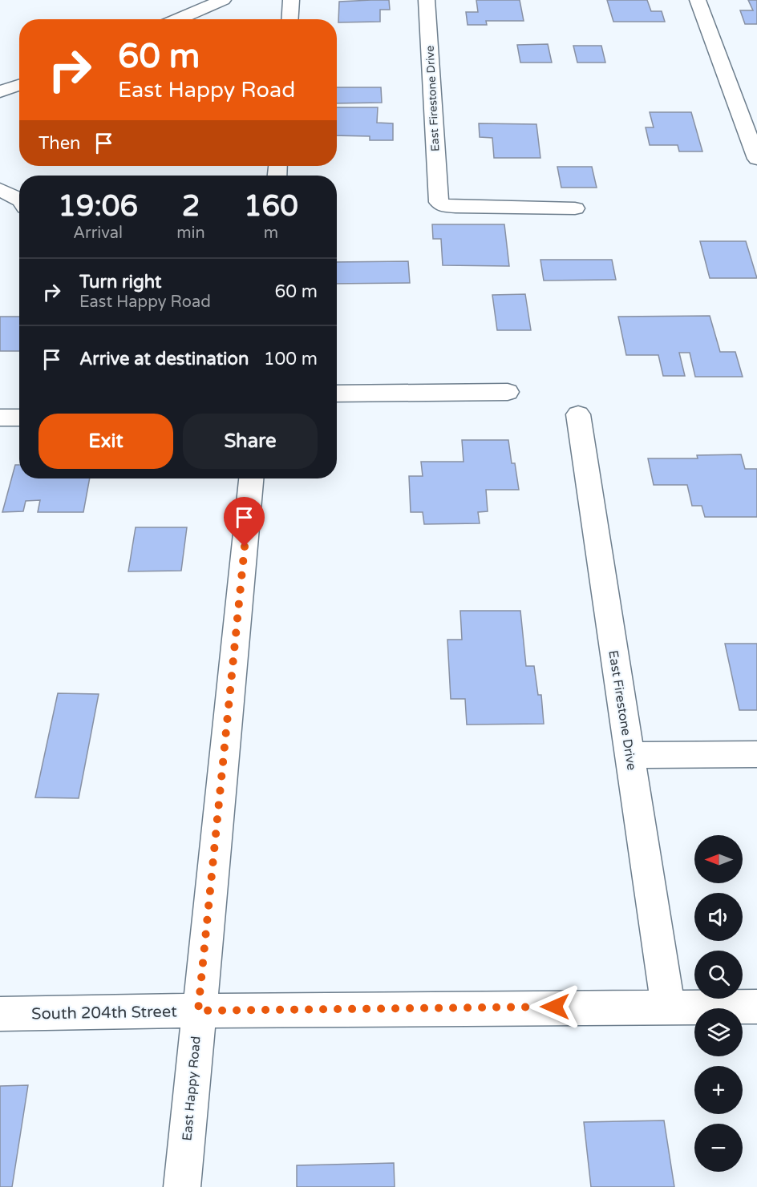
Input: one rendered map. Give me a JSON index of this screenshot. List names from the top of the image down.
{
  "streets": {
    "street": ["East Firestone Drive", "South 204th Street", "East Happy Road"]
  },
  "crossings": [
    ["East Firestone Drive", "South 204th Street"],
    ["South 204th Street", "East Happy Road"]
  ],
  "north": "left",
  "page": {
    "turn": ["60 m", "East Happy Road"],
    "then": "Then",
    "eta": [
      "19:06",
      "Arrival",
      "2",
      "min",
      "160",
      "m"
    ],
    "list": [
      {
        "name": "Turn right",
        "note": "East Happy Road",
        "value": "60 m"
      },
      {
        "name": "Arrive at destination",
        "value": "100 m"
      }
    ],
    "buttons": ["Exit", "Share"],
    "map_buttons": ["+", "−"]
  }
}
